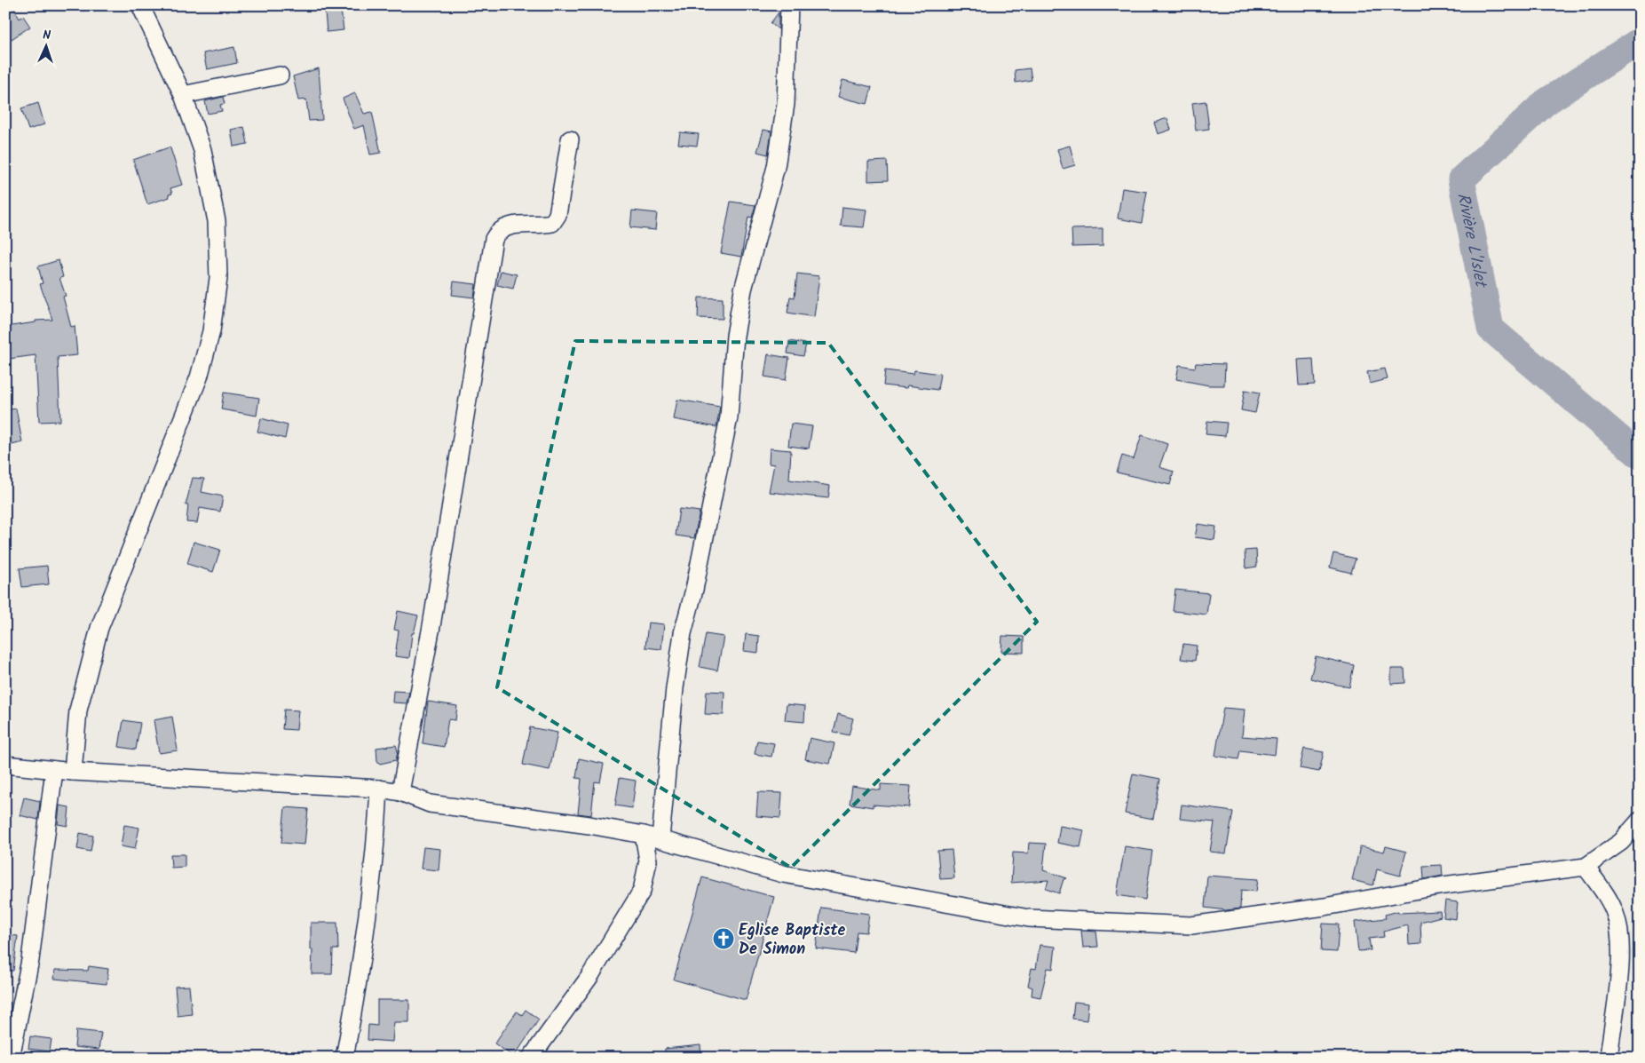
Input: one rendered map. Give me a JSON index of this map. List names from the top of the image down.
{
  "water": ["Rivière L'Islet"],
  "places": {
    "church": ["Eglise Baptiste De Simon"]
  },
  "north": "top"
}
